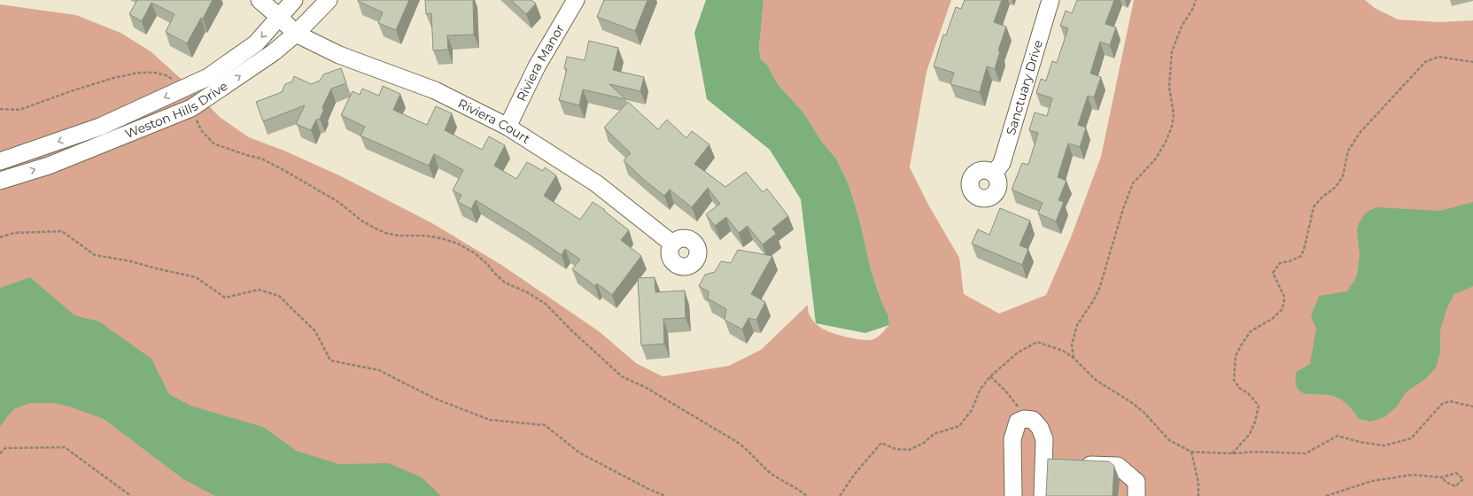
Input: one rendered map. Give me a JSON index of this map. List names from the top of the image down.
{
  "streets": {
    "street": [
      "Riviera Manor",
      "Sanctuary Drive",
      "Weston Hills Drive",
      "Riviera Court"
    ]
  },
  "crossings": [
    ["Riviera Manor", "Riviera Court"],
    ["Weston Hills Drive", "Riviera Court"]
  ]
}
